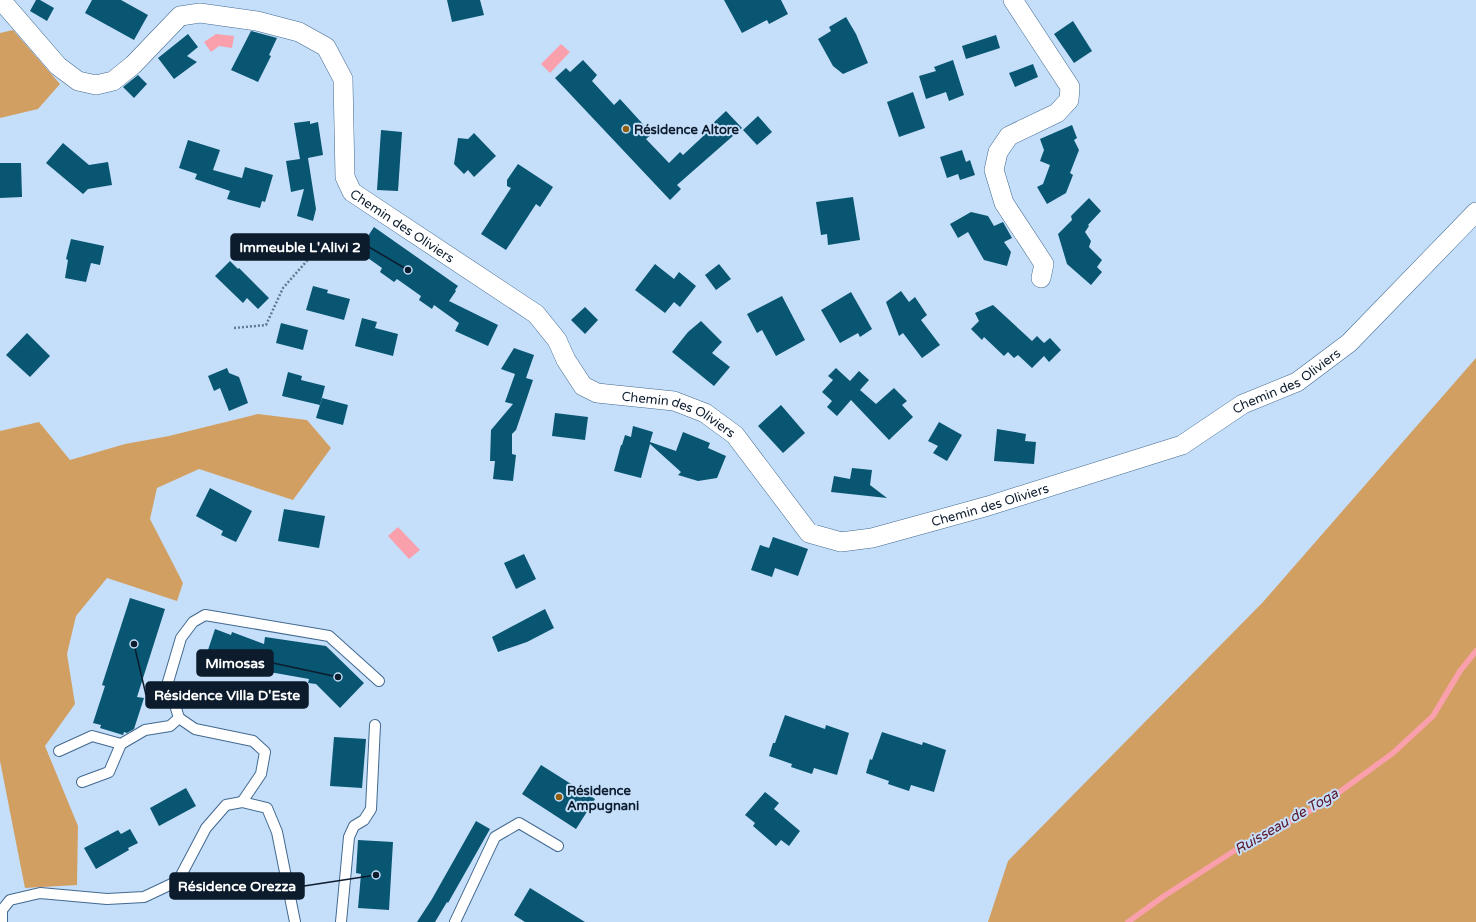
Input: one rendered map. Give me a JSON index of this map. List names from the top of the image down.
{
  "streets": {
    "street": ["Chemin des Oliviers"]
  },
  "water": ["Ruisseau de Toga"],
  "places": [
    "Résidence Altore",
    "Immeuble L'Alivi 2",
    "Résidence Villa D'Este",
    "Mimosas",
    "Résidence Ampugnani",
    "Résidence Orezza"
  ]
}
